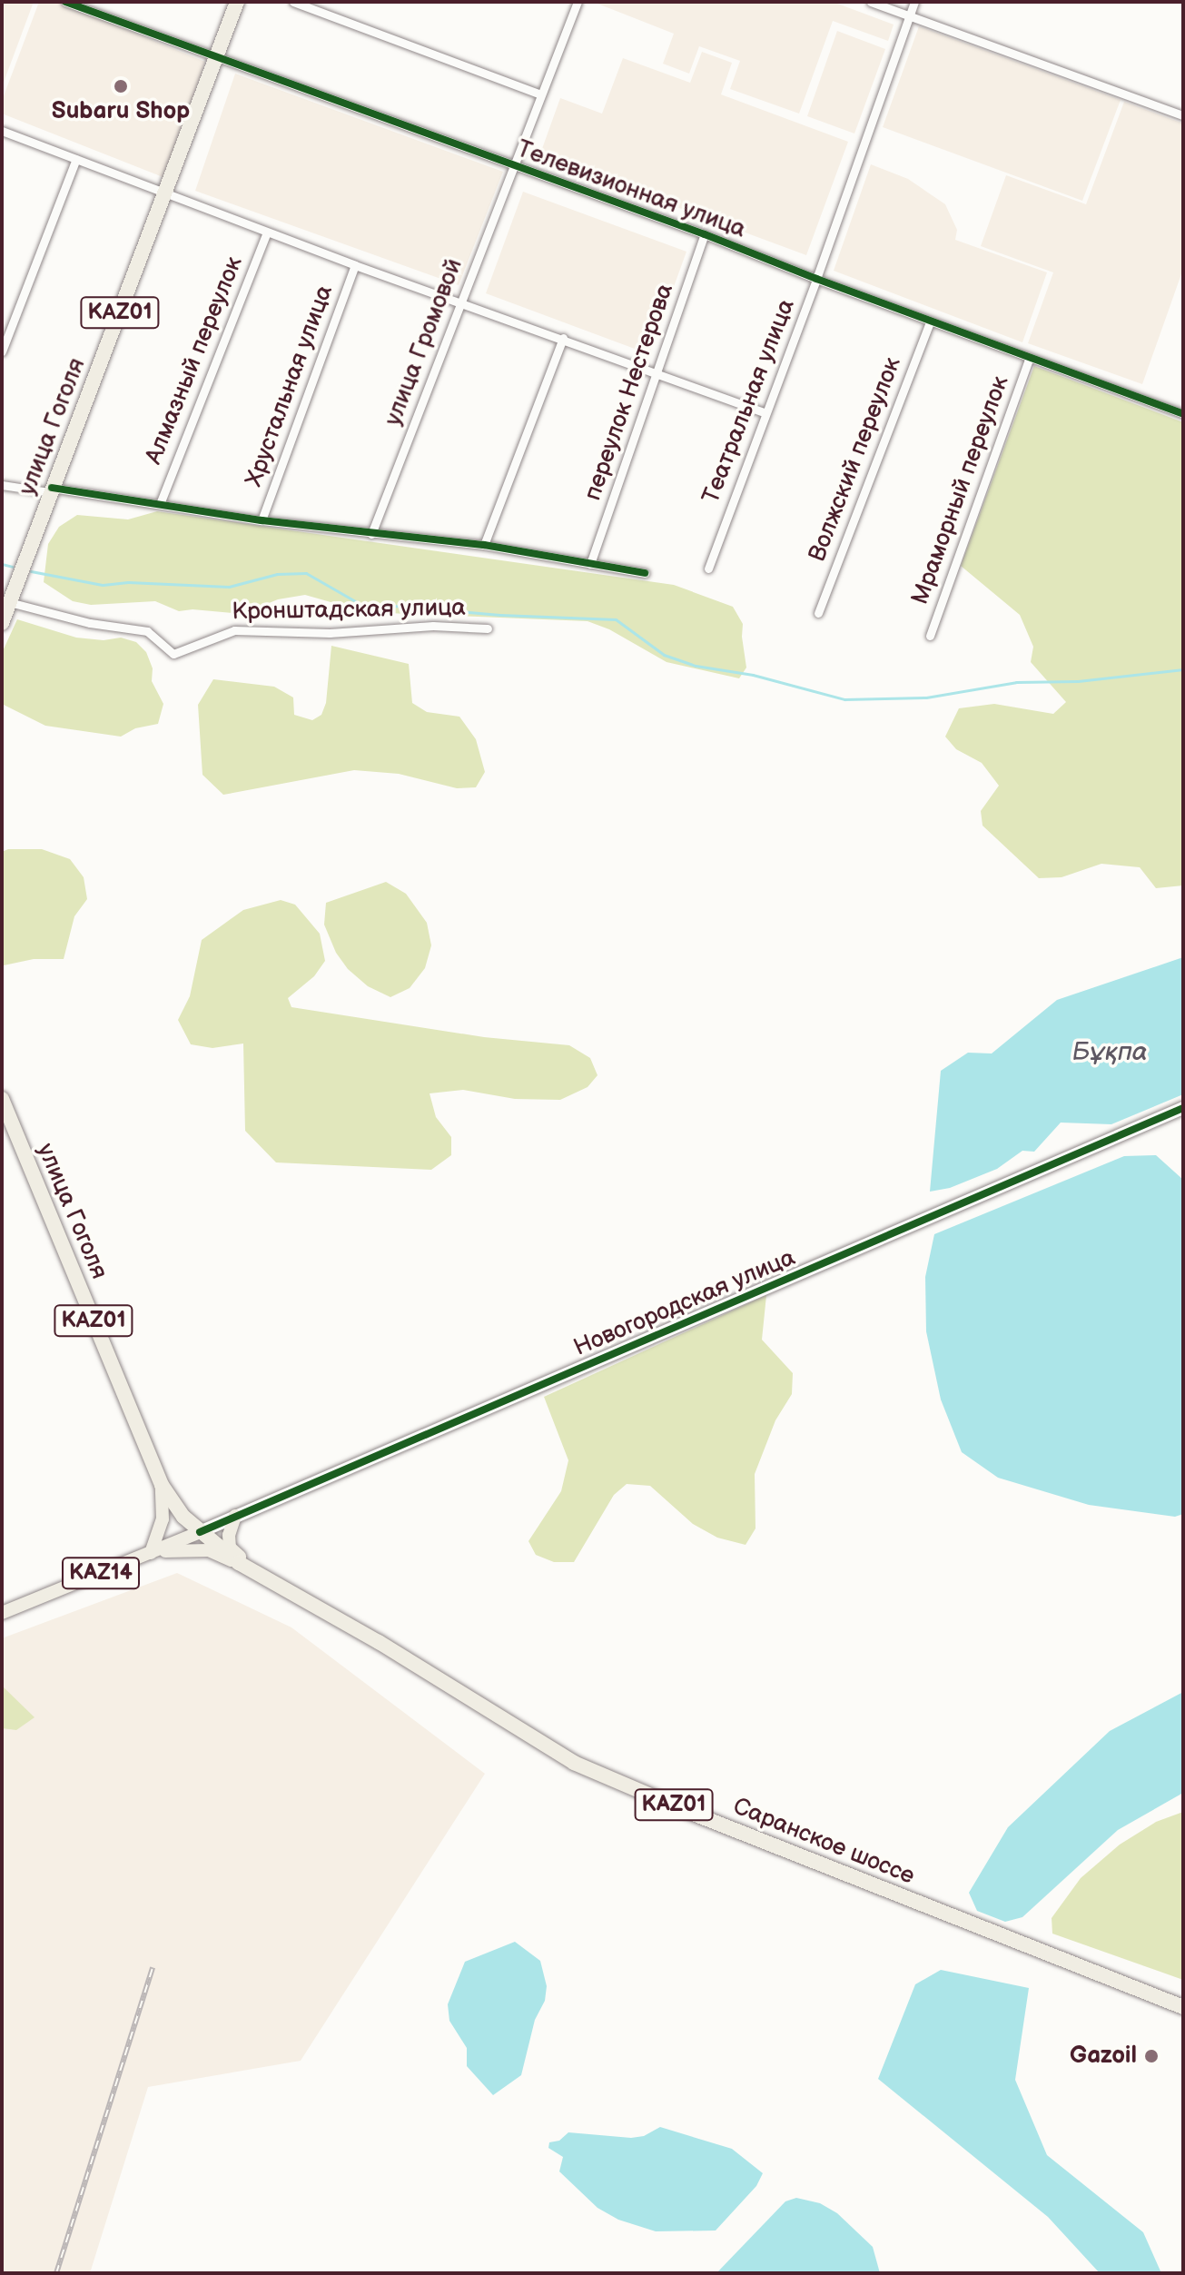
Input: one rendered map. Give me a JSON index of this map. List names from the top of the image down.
{
  "streets": {
    "highway": [
      "KАZ01",
      "улица Гоголя",
      "KAZ01",
      "Саранское шоссе"
    ],
    "main road": ["KAZ14"],
    "street": [
      "Телевизионная улица",
      "улица Громовой",
      "Алмазный переулок",
      "Хрустальная улица",
      "переулок Нестерова",
      "Театральная улица",
      "Волжский переулок",
      "Мраморный переулок",
      "Кронштадская улица",
      "Новогородская улица"
    ]
  },
  "crossings": [
    ["Телевизионная улица", "улица Громовой"],
    ["Телевизионная улица", "переулок Нестерова"],
    ["Телевизионная улица", "Театральная улица"],
    ["Телевизионная улица", "улица Гоголя"],
    ["Телевизионная улица", "Волжский переулок"],
    ["Телевизионная улица", "Мраморный переулок"],
    ["улица Гоголя", "Кронштадская улица"],
    ["улица Гоголя", "Новогородская улица"],
    ["улица Гоголя", "KAZ14"],
    ["улица Гоголя", "Саранское шоссе"],
    ["Новогородская улица", "KAZ14"],
    ["Новогородская улица", "Саранское шоссе"],
    ["KAZ14", "Саранское шоссе"]
  ],
  "water": ["Бұқпа"],
  "places": ["Subaru Shop", "Gazoil"]
}
